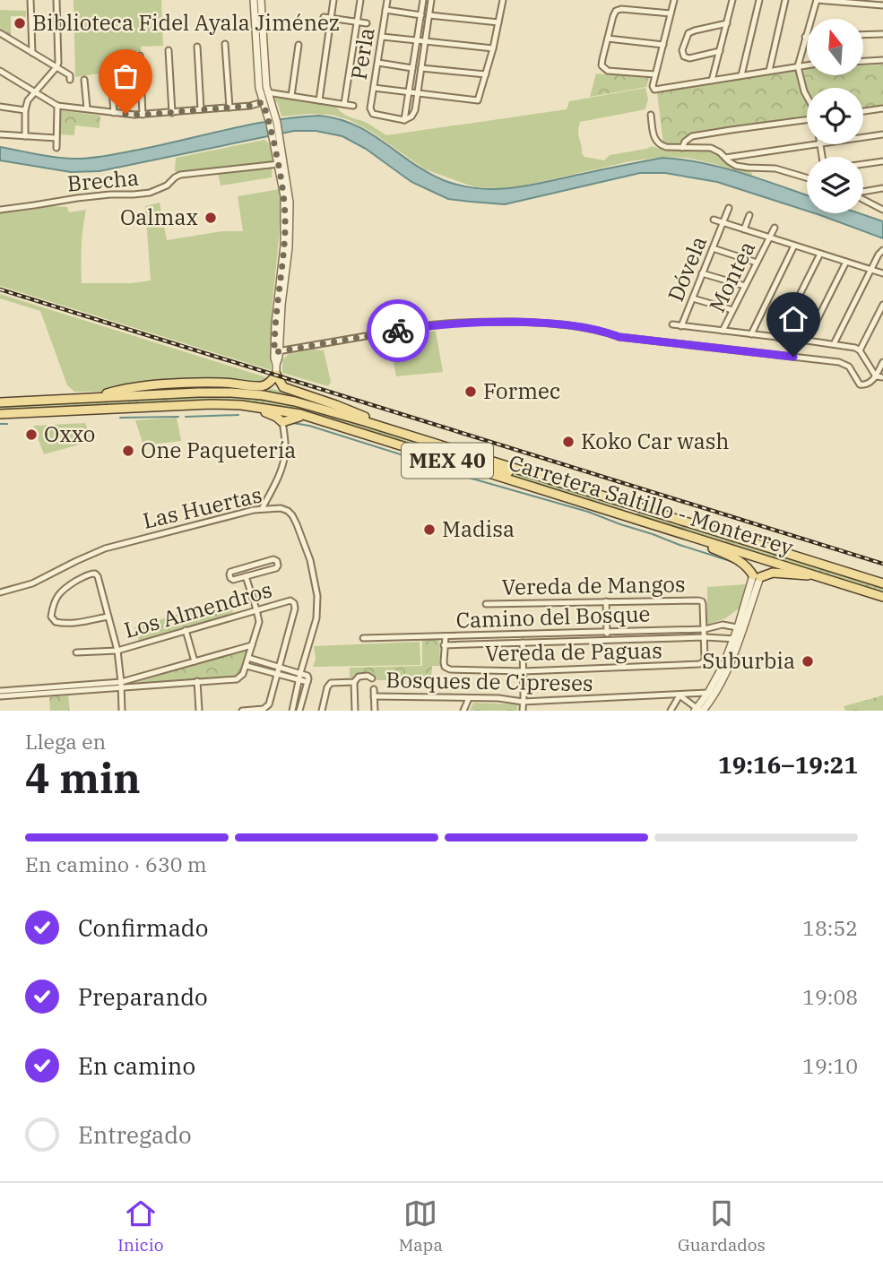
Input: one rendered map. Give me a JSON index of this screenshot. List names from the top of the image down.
{
  "streets": {
    "main road": ["MEX 40", "Carretera Saltillo - Monterrey"],
    "street": [
      "Perla",
      "Brecha",
      "Dóvela",
      "Montea",
      "Las Huertas",
      "Vereda de Mangos",
      "Los Almendros",
      "Camino del Bosque",
      "Vereda de Paguas",
      "Bosques de Cipreses"
    ]
  },
  "crossings": [
    ["Vereda de Mangos", "Camino del Bosque"],
    ["Camino del Bosque", "Vereda de Paguas"]
  ],
  "places": [
    "Biblioteca Fidel Ayala Jiménez",
    "Oalmax",
    "Formec",
    "Oxxo",
    "Koko Car wash",
    "One Paquetería",
    "Madisa",
    "Suburbia"
  ],
  "north": "top",
  "page": {
    "heading": ["4 min", "Llega en", "19:16–19:21"],
    "bar": "En camino · 630 m",
    "list": [
      ["Confirmado", "18:52"],
      ["Preparando", "19:08"],
      ["En camino", "19:10"],
      "Entregado"
    ],
    "tabs": ["Inicio", "Mapa", "Guardados"]
  }
}
